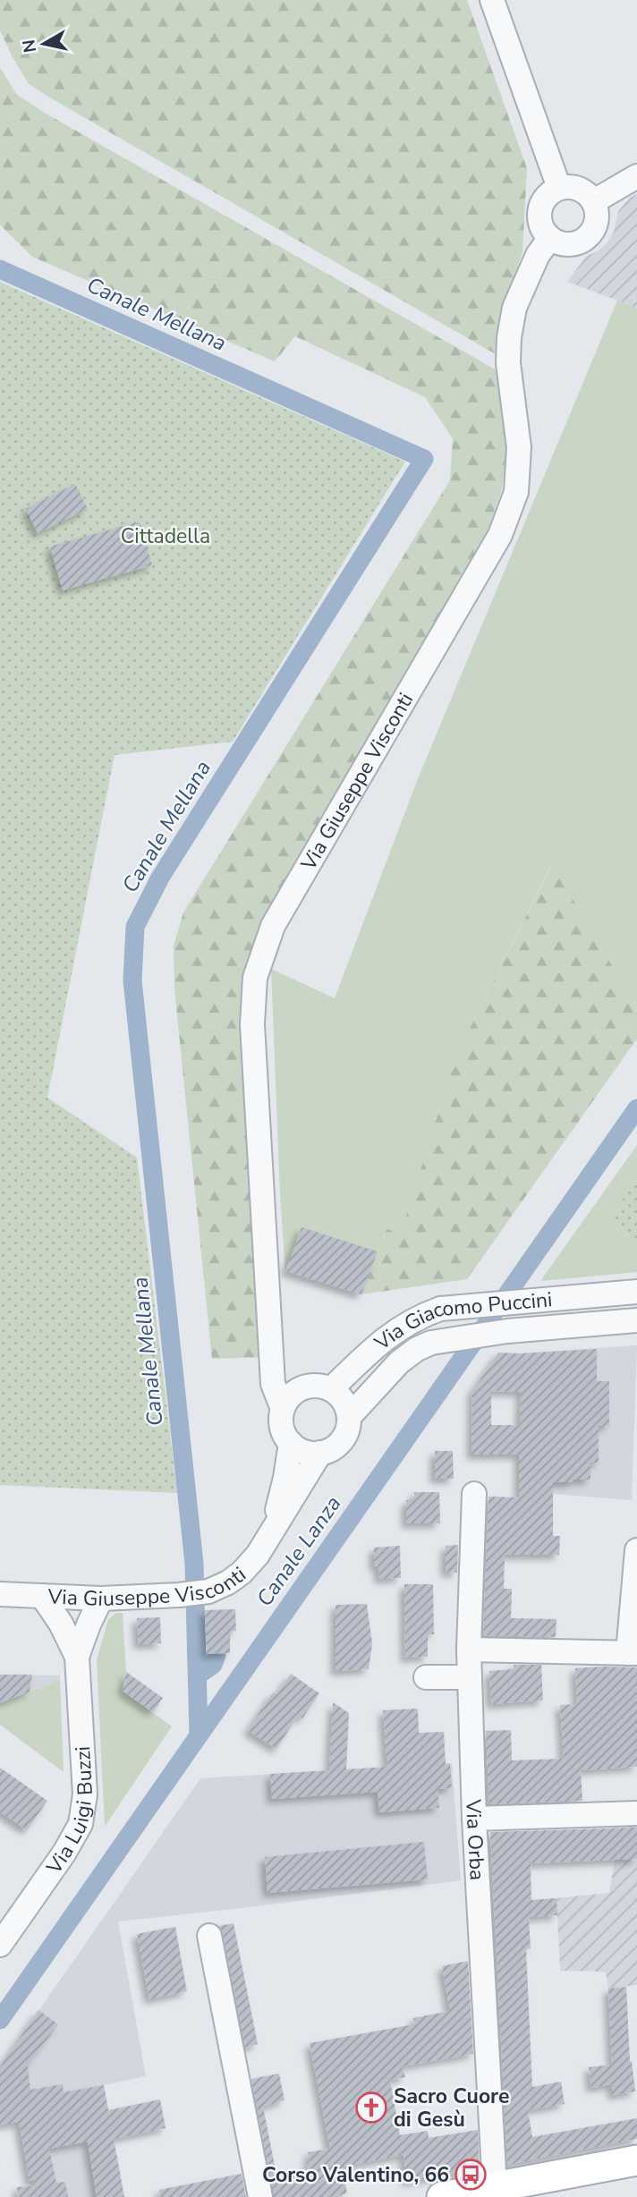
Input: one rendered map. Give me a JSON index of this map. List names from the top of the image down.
{
  "streets": {
    "street": [
      "Via Giuseppe Visconti",
      "Via Giacomo Puccini",
      "Via Luigi Buzzi",
      "Via Orba"
    ]
  },
  "crossings": [
    ["Via Giuseppe Visconti", "Via Giacomo Puccini"],
    ["Via Giuseppe Visconti", "Via Luigi Buzzi"]
  ],
  "water": ["Canale Mellana", "Canale Lanza"],
  "parks": ["Cittadella"],
  "places": {
    "church": ["Sacro Cuore di Gesù"],
    "bus stop": ["Corso Valentino, 66"]
  },
  "north": "left"
}
